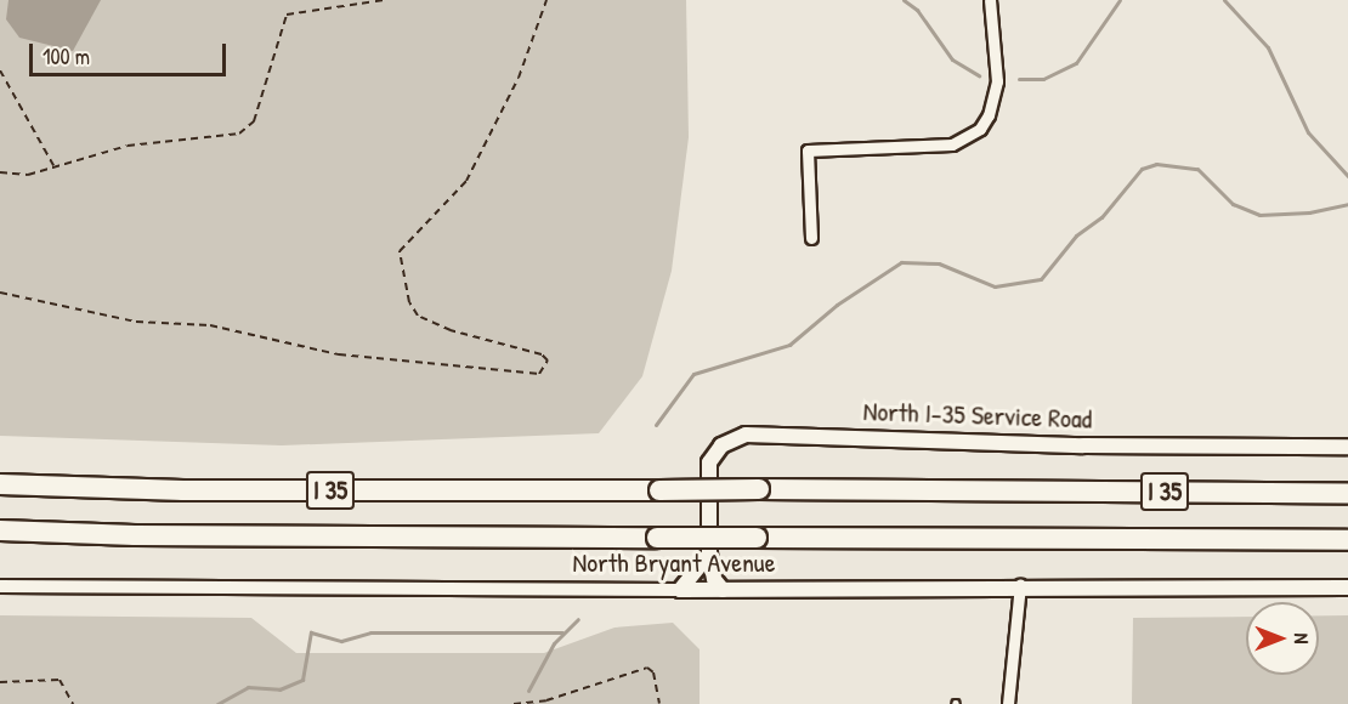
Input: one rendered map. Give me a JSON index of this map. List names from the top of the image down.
{
  "streets": {
    "highway": ["I 35"],
    "main road": ["North I-35 Service Road", "North Bryant Avenue"]
  },
  "scale_bar": "100 m",
  "north": "right"
}
